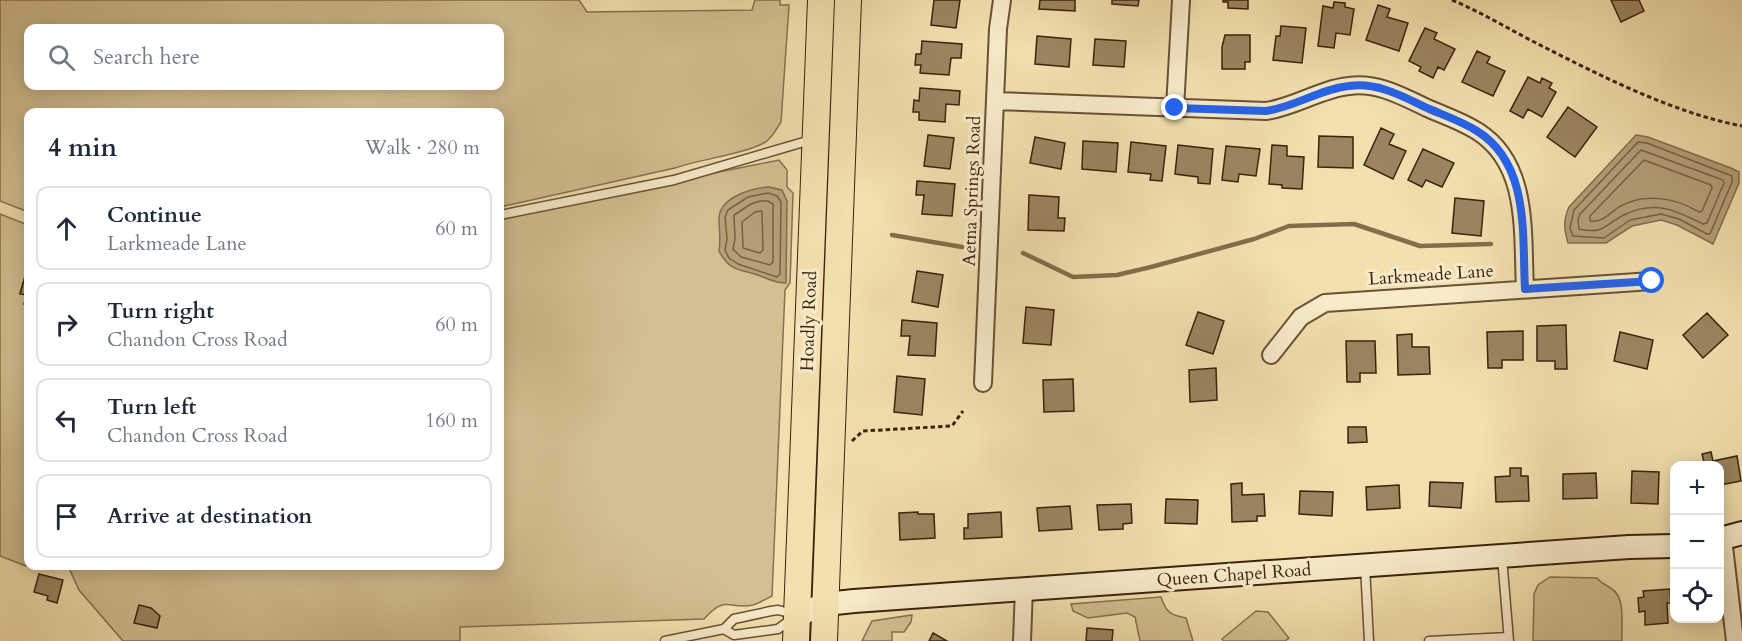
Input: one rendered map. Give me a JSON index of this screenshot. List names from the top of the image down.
{
  "streets": {
    "main road": ["Hoadly Road"],
    "street": ["Aetna Springs Road", "Larkmeade Lane", "Queen Chapel Road"]
  },
  "crossings": [
    ["Hoadly Road", "Queen Chapel Road"]
  ],
  "page": {
    "search": "Search here",
    "heading": ["4 min", "Walk · 280 m"],
    "list": [
      ["Continue", "Larkmeade Lane", "60 m"],
      ["Turn right", "Chandon Cross Road", "60 m"],
      ["Turn left", "Chandon Cross Road", "160 m"],
      "Arrive at destination"
    ],
    "map_buttons": ["+", "−"]
  }
}
